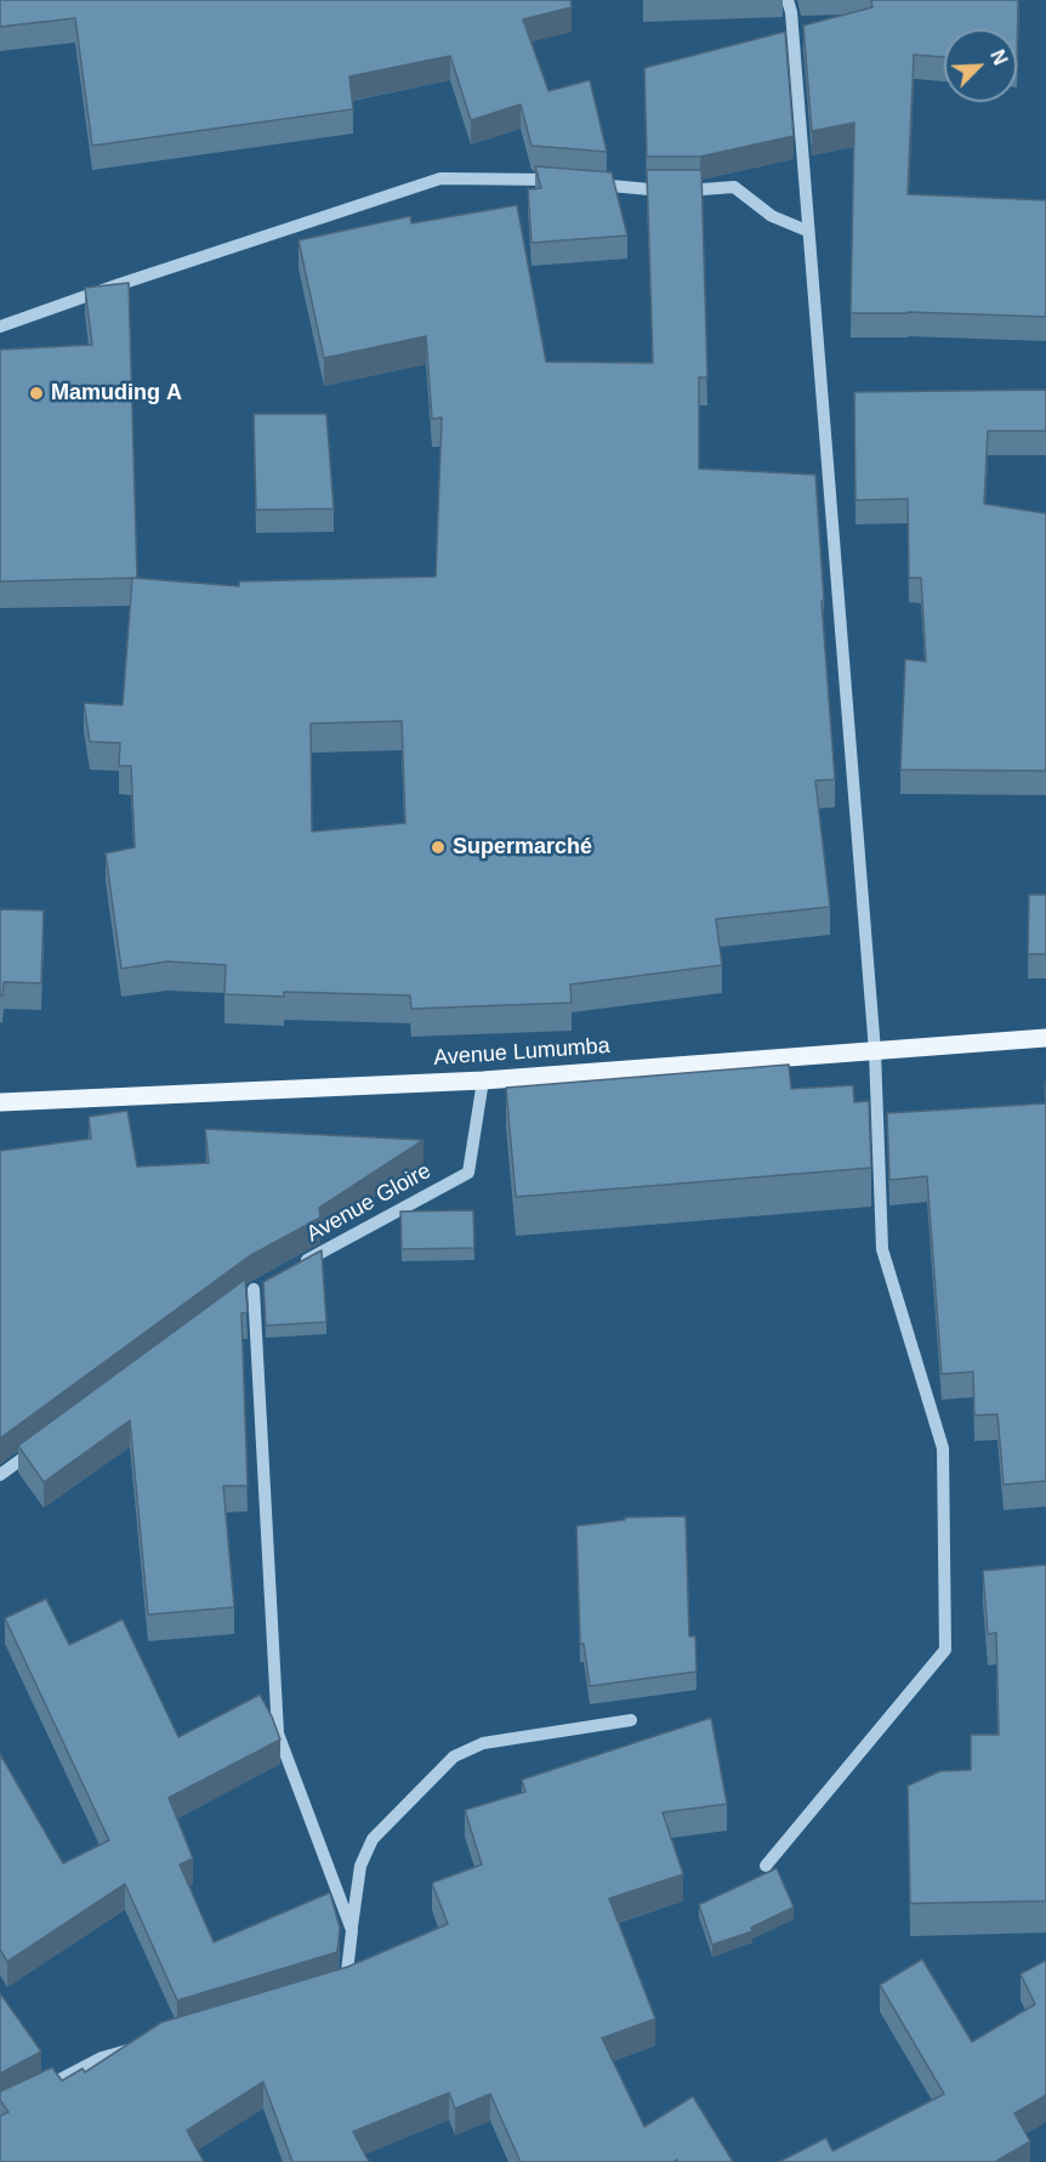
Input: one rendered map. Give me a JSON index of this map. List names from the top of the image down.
{
  "streets": {
    "main road": ["Avenue Lumumba"],
    "street": ["Avenue Gloire"]
  },
  "crossings": [
    ["Avenue Lumumba", "Avenue Gloire"]
  ],
  "places": ["Mamuding A", "Supermarché"],
  "north": "top right"
}
